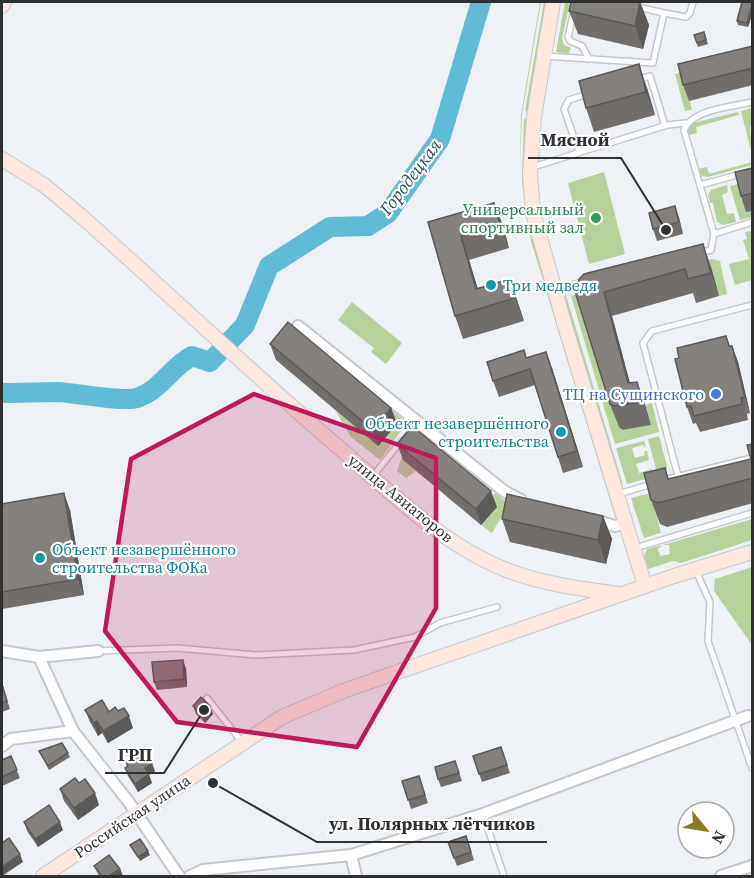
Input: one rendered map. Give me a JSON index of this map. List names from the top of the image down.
{
  "streets": {
    "street": ["улица Авиаторов", "Российская улица"]
  },
  "crossings": [
    ["улица Авиаторов", "Российская улица"]
  ],
  "water": ["Городецкая"],
  "places": [
    "Универсальный спортивный зал",
    "Мясной",
    "Три медведя",
    "ТЦ на Сущинского",
    "Объект незавершённого строительства",
    "Объект незавершённого строительства ФОКа",
    "ГРП",
    "ул. Полярных лётчиков"
  ],
  "north": "bottom right"
}
